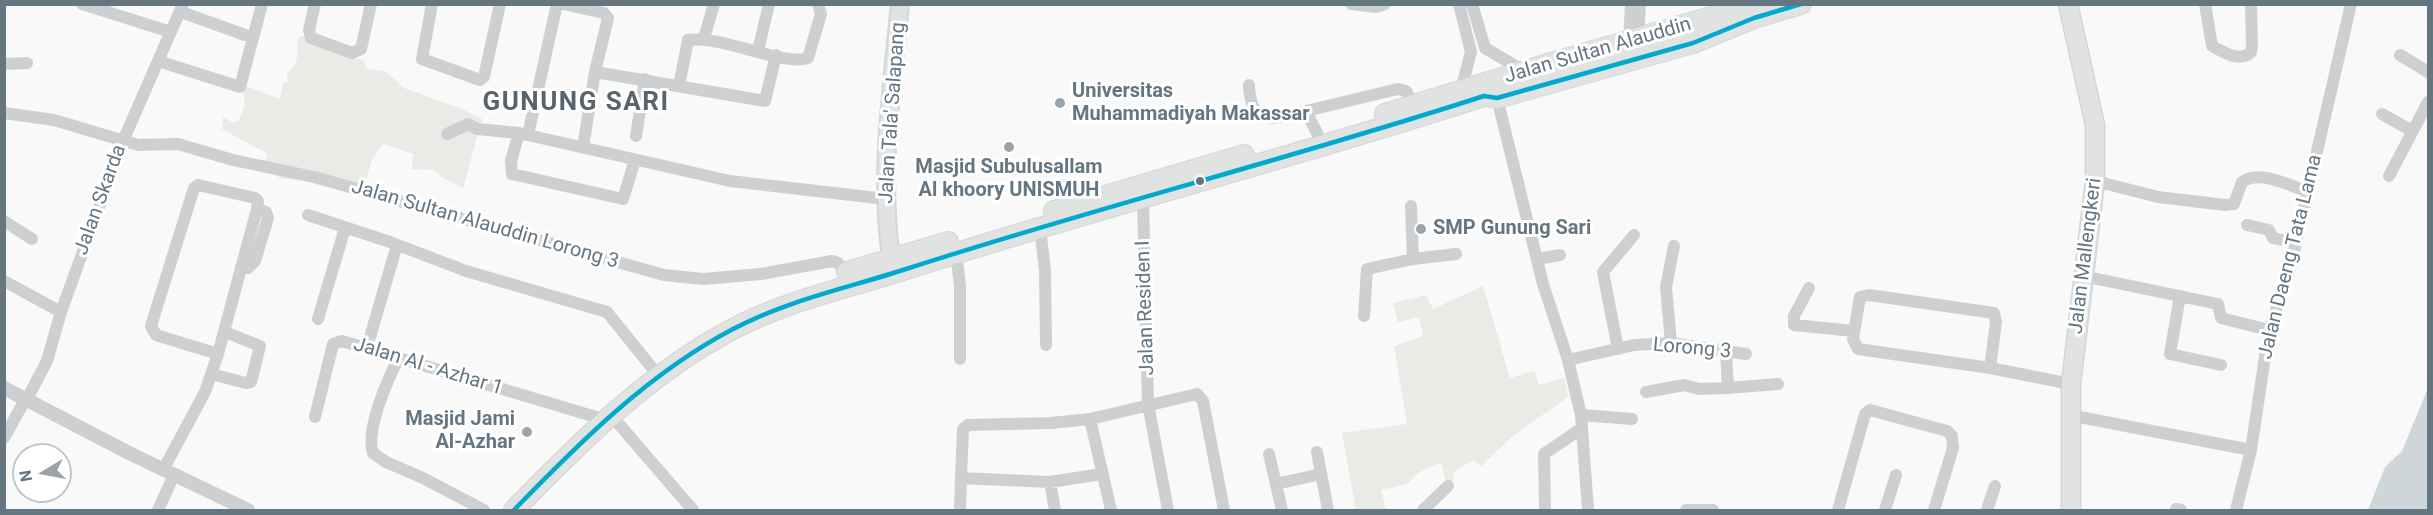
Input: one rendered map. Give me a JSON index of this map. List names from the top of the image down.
{
  "streets": {
    "highway": ["Jalan Sultan Alauddin"],
    "main road": ["Jalan Tala' Salapang", "Jalan Mallengkeri"],
    "street": [
      "Jalan Skarda",
      "Jalan Sultan Alauddin Lorong 3",
      "Jalan Daeng Tata Lama",
      "Jalan Residen I",
      "Lorong 3",
      "Jalan Al - Azhar 1"
    ]
  },
  "crossings": [
    ["Jalan Sultan Alauddin", "Jalan Tala' Salapang"],
    ["Jalan Sultan Alauddin", "Jalan Sultan Alauddin Lorong 3"],
    ["Jalan Sultan Alauddin", "Jalan Residen I"],
    ["Jalan Sultan Alauddin", "Jalan Al - Azhar 1"],
    ["Jalan Skarda", "Jalan Sultan Alauddin Lorong 3"]
  ],
  "districts": ["GUNUNG SARI"],
  "places": [
    "Universitas Muhammadiyah Makassar",
    "Masjid Subulusallam Al khoory UNISMUH",
    "SMP Gunung Sari",
    "Masjid Jami Al-Azhar"
  ],
  "north": "left"
}
